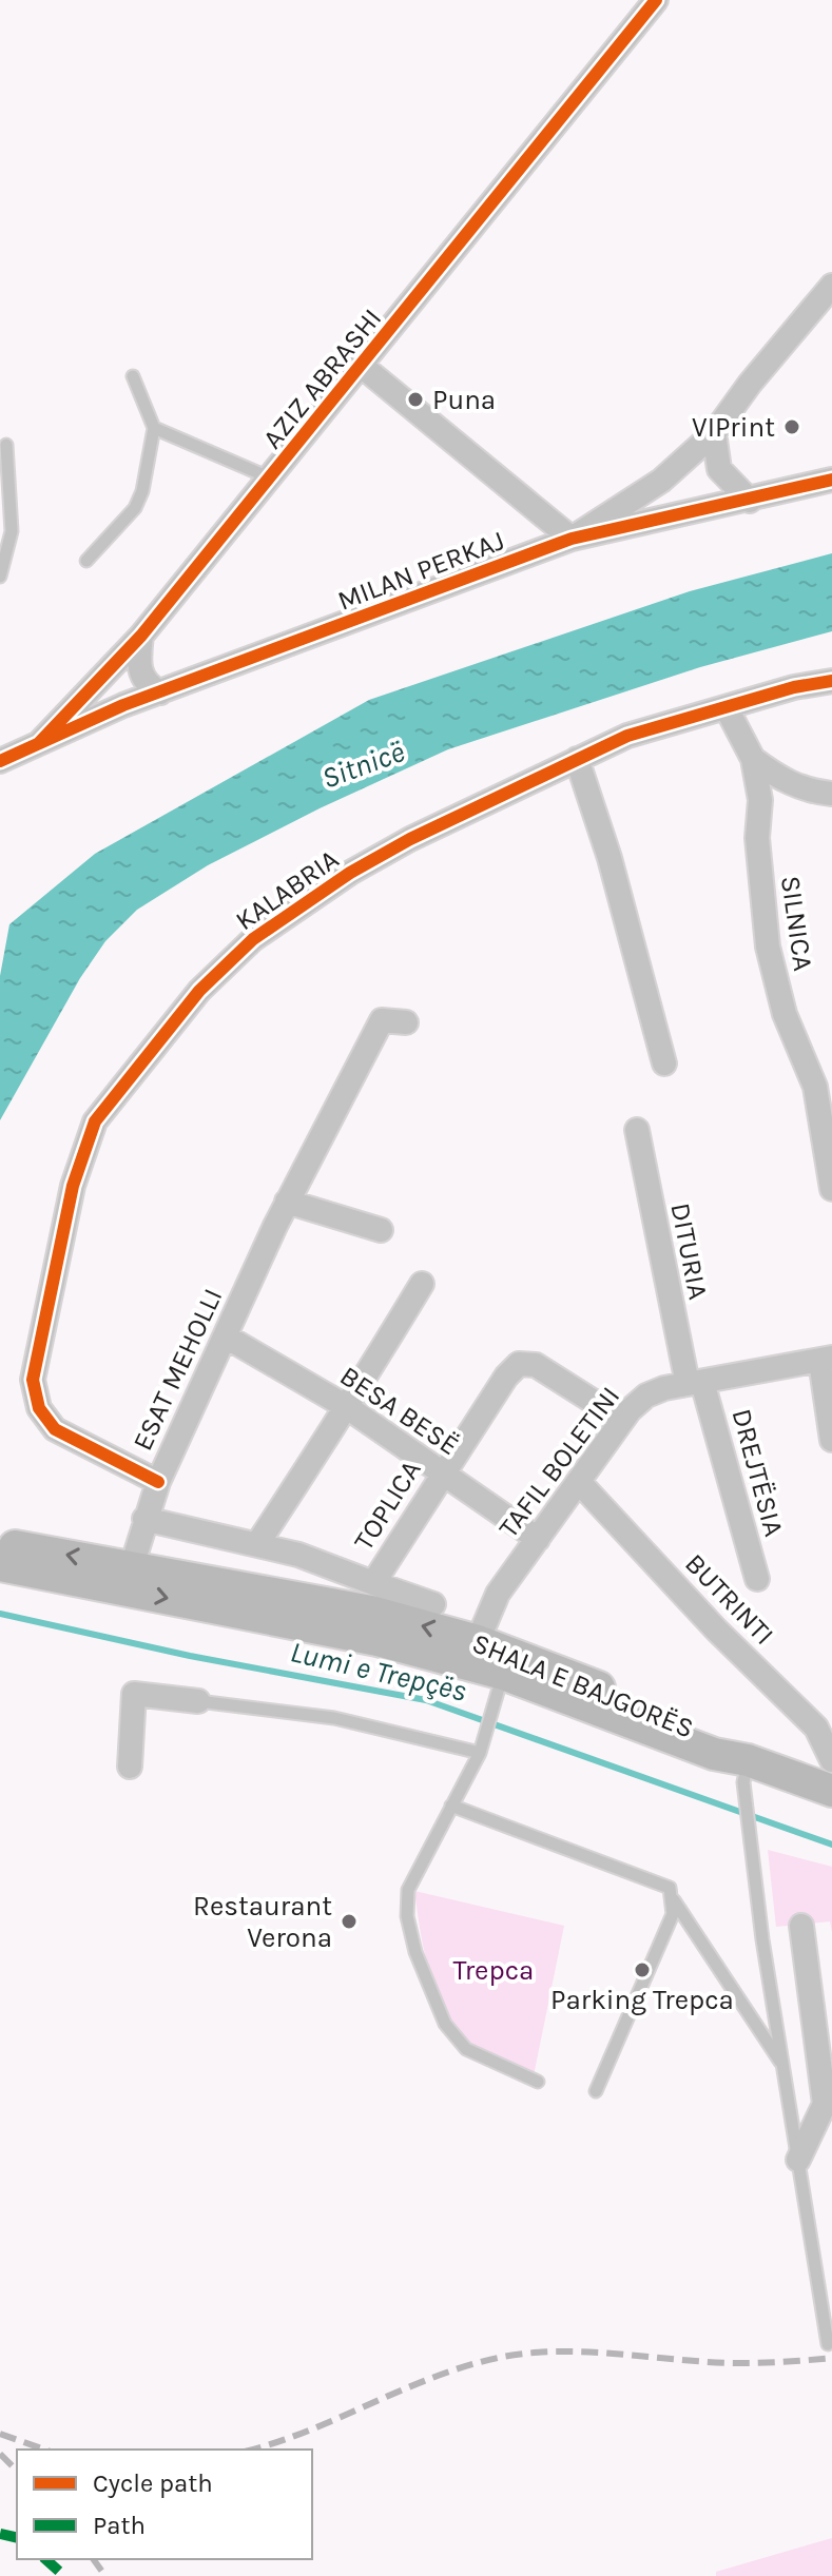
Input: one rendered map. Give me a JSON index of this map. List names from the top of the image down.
{
  "streets": {
    "main road": ["SHALA E BAJGORËS"],
    "street": [
      "AZIZ ABRASHI",
      "MILAN PERKAJ",
      "KALABRIA",
      "SILNICA",
      "DITURIA",
      "ESAT MEHOLLI",
      "BESA BESË",
      "TAFIL BOLETINI",
      "DREJTËSIA",
      "TOPLICA",
      "BUTRINTI"
    ]
  },
  "crossings": [
    ["AZIZ ABRASHI", "MILAN PERKAJ"],
    ["KALABRIA", "SILNICA"],
    ["KALABRIA", "ESAT MEHOLLI"],
    ["DITURIA", "TAFIL BOLETINI"],
    ["DITURIA", "DREJTËSIA"],
    ["ESAT MEHOLLI", "BESA BESË"],
    ["ESAT MEHOLLI", "TOPLICA"],
    ["ESAT MEHOLLI", "SHALA E BAJGORËS"],
    ["BESA BESË", "TAFIL BOLETINI"],
    ["BESA BESË", "TOPLICA"],
    ["TAFIL BOLETINI", "DREJTËSIA"],
    ["TAFIL BOLETINI", "TOPLICA"],
    ["TAFIL BOLETINI", "BUTRINTI"],
    ["TAFIL BOLETINI", "SHALA E BAJGORËS"]
  ],
  "water": ["Sitnicë", "Lumi e Trepçës"],
  "parks": ["Trepca"],
  "places": [
    "Puna",
    "VIPrint",
    "Restaurant Verona",
    "Parking Trepca"
  ],
  "legend": ["Cycle path", "Path"]
}
